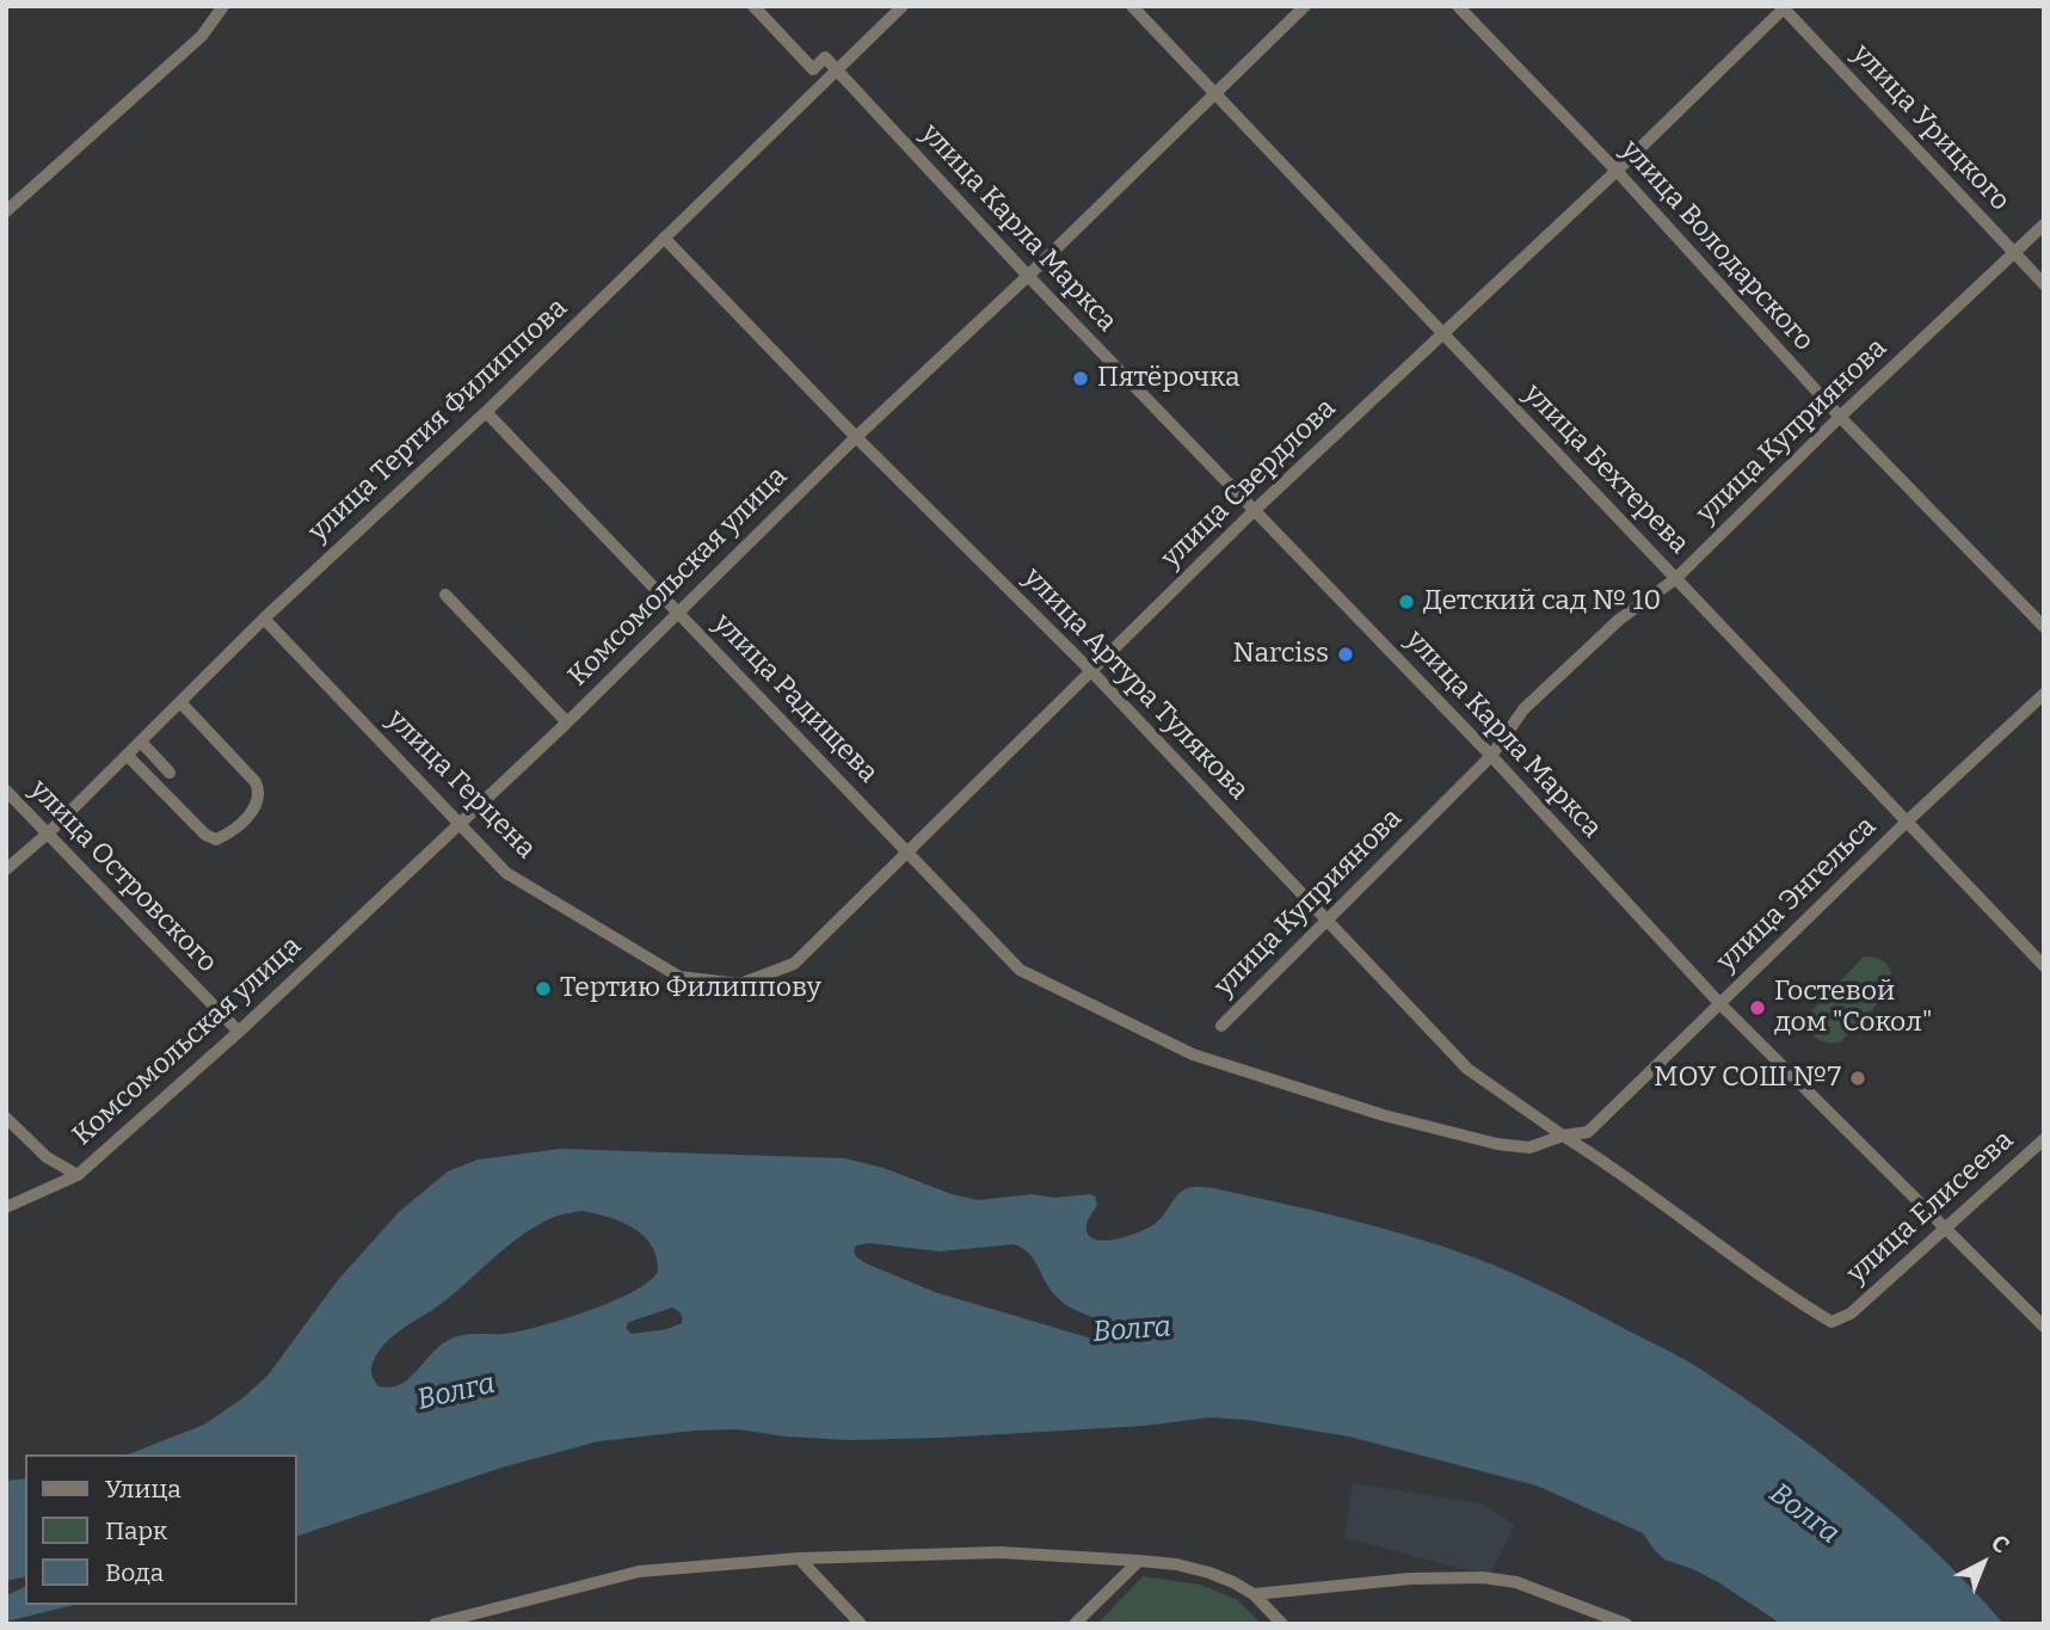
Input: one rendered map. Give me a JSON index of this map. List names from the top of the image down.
{
  "streets": {
    "street": [
      "улица Урицкого",
      "улица Карла Маркса",
      "улица Володарского",
      "улица Тертия Филиппова",
      "улица Куприянова",
      "улица Бехтерева",
      "улица Свердлова",
      "Комсомольская улица",
      "улица Артура Тулякова",
      "улица Радищева",
      "улица Герцена",
      "улица Островского",
      "улица Энгельса",
      "улица Елисеева"
    ]
  },
  "crossings": [
    ["улица Урицкого", "улица Куприянова"],
    ["улица Урицкого", "улица Свердлова"],
    ["улица Карла Маркса", "улица Тертия Филиппова"],
    ["улица Карла Маркса", "улица Куприянова"],
    ["улица Карла Маркса", "улица Свердлова"],
    ["улица Карла Маркса", "Комсомольская улица"],
    ["улица Карла Маркса", "улица Энгельса"],
    ["улица Карла Маркса", "улица Елисеева"],
    ["улица Володарского", "улица Куприянова"],
    ["улица Володарского", "улица Свердлова"],
    ["улица Тертия Филиппова", "улица Артура Тулякова"],
    ["улица Тертия Филиппова", "улица Радищева"],
    ["улица Тертия Филиппова", "улица Герцена"],
    ["улица Тертия Филиппова", "улица Островского"],
    ["улица Куприянова", "улица Бехтерева"],
    ["улица Куприянова", "улица Артура Тулякова"],
    ["улица Бехтерева", "улица Свердлова"],
    ["улица Бехтерева", "Комсомольская улица"],
    ["улица Бехтерева", "улица Энгельса"],
    ["улица Свердлова", "улица Артура Тулякова"],
    ["улица Свердлова", "улица Радищева"],
    ["улица Свердлова", "улица Герцена"],
    ["Комсомольская улица", "улица Артура Тулякова"],
    ["Комсомольская улица", "улица Радищева"],
    ["Комсомольская улица", "улица Герцена"],
    ["Комсомольская улица", "улица Островского"],
    ["улица Артура Тулякова", "улица Радищева"],
    ["улица Артура Тулякова", "улица Энгельса"],
    ["улица Артура Тулякова", "улица Елисеева"],
    ["улица Радищева", "улица Энгельса"]
  ],
  "water": ["Волга"],
  "places": [
    "Пятёрочка",
    "Детский сад № 10",
    "Narciss",
    "Тертию Филиппову",
    "Гостевой дом \"Сокол\"",
    "МОУ СОШ №7"
  ],
  "legend": ["Улица", "Парк", "Вода"],
  "north": "top right"
}
